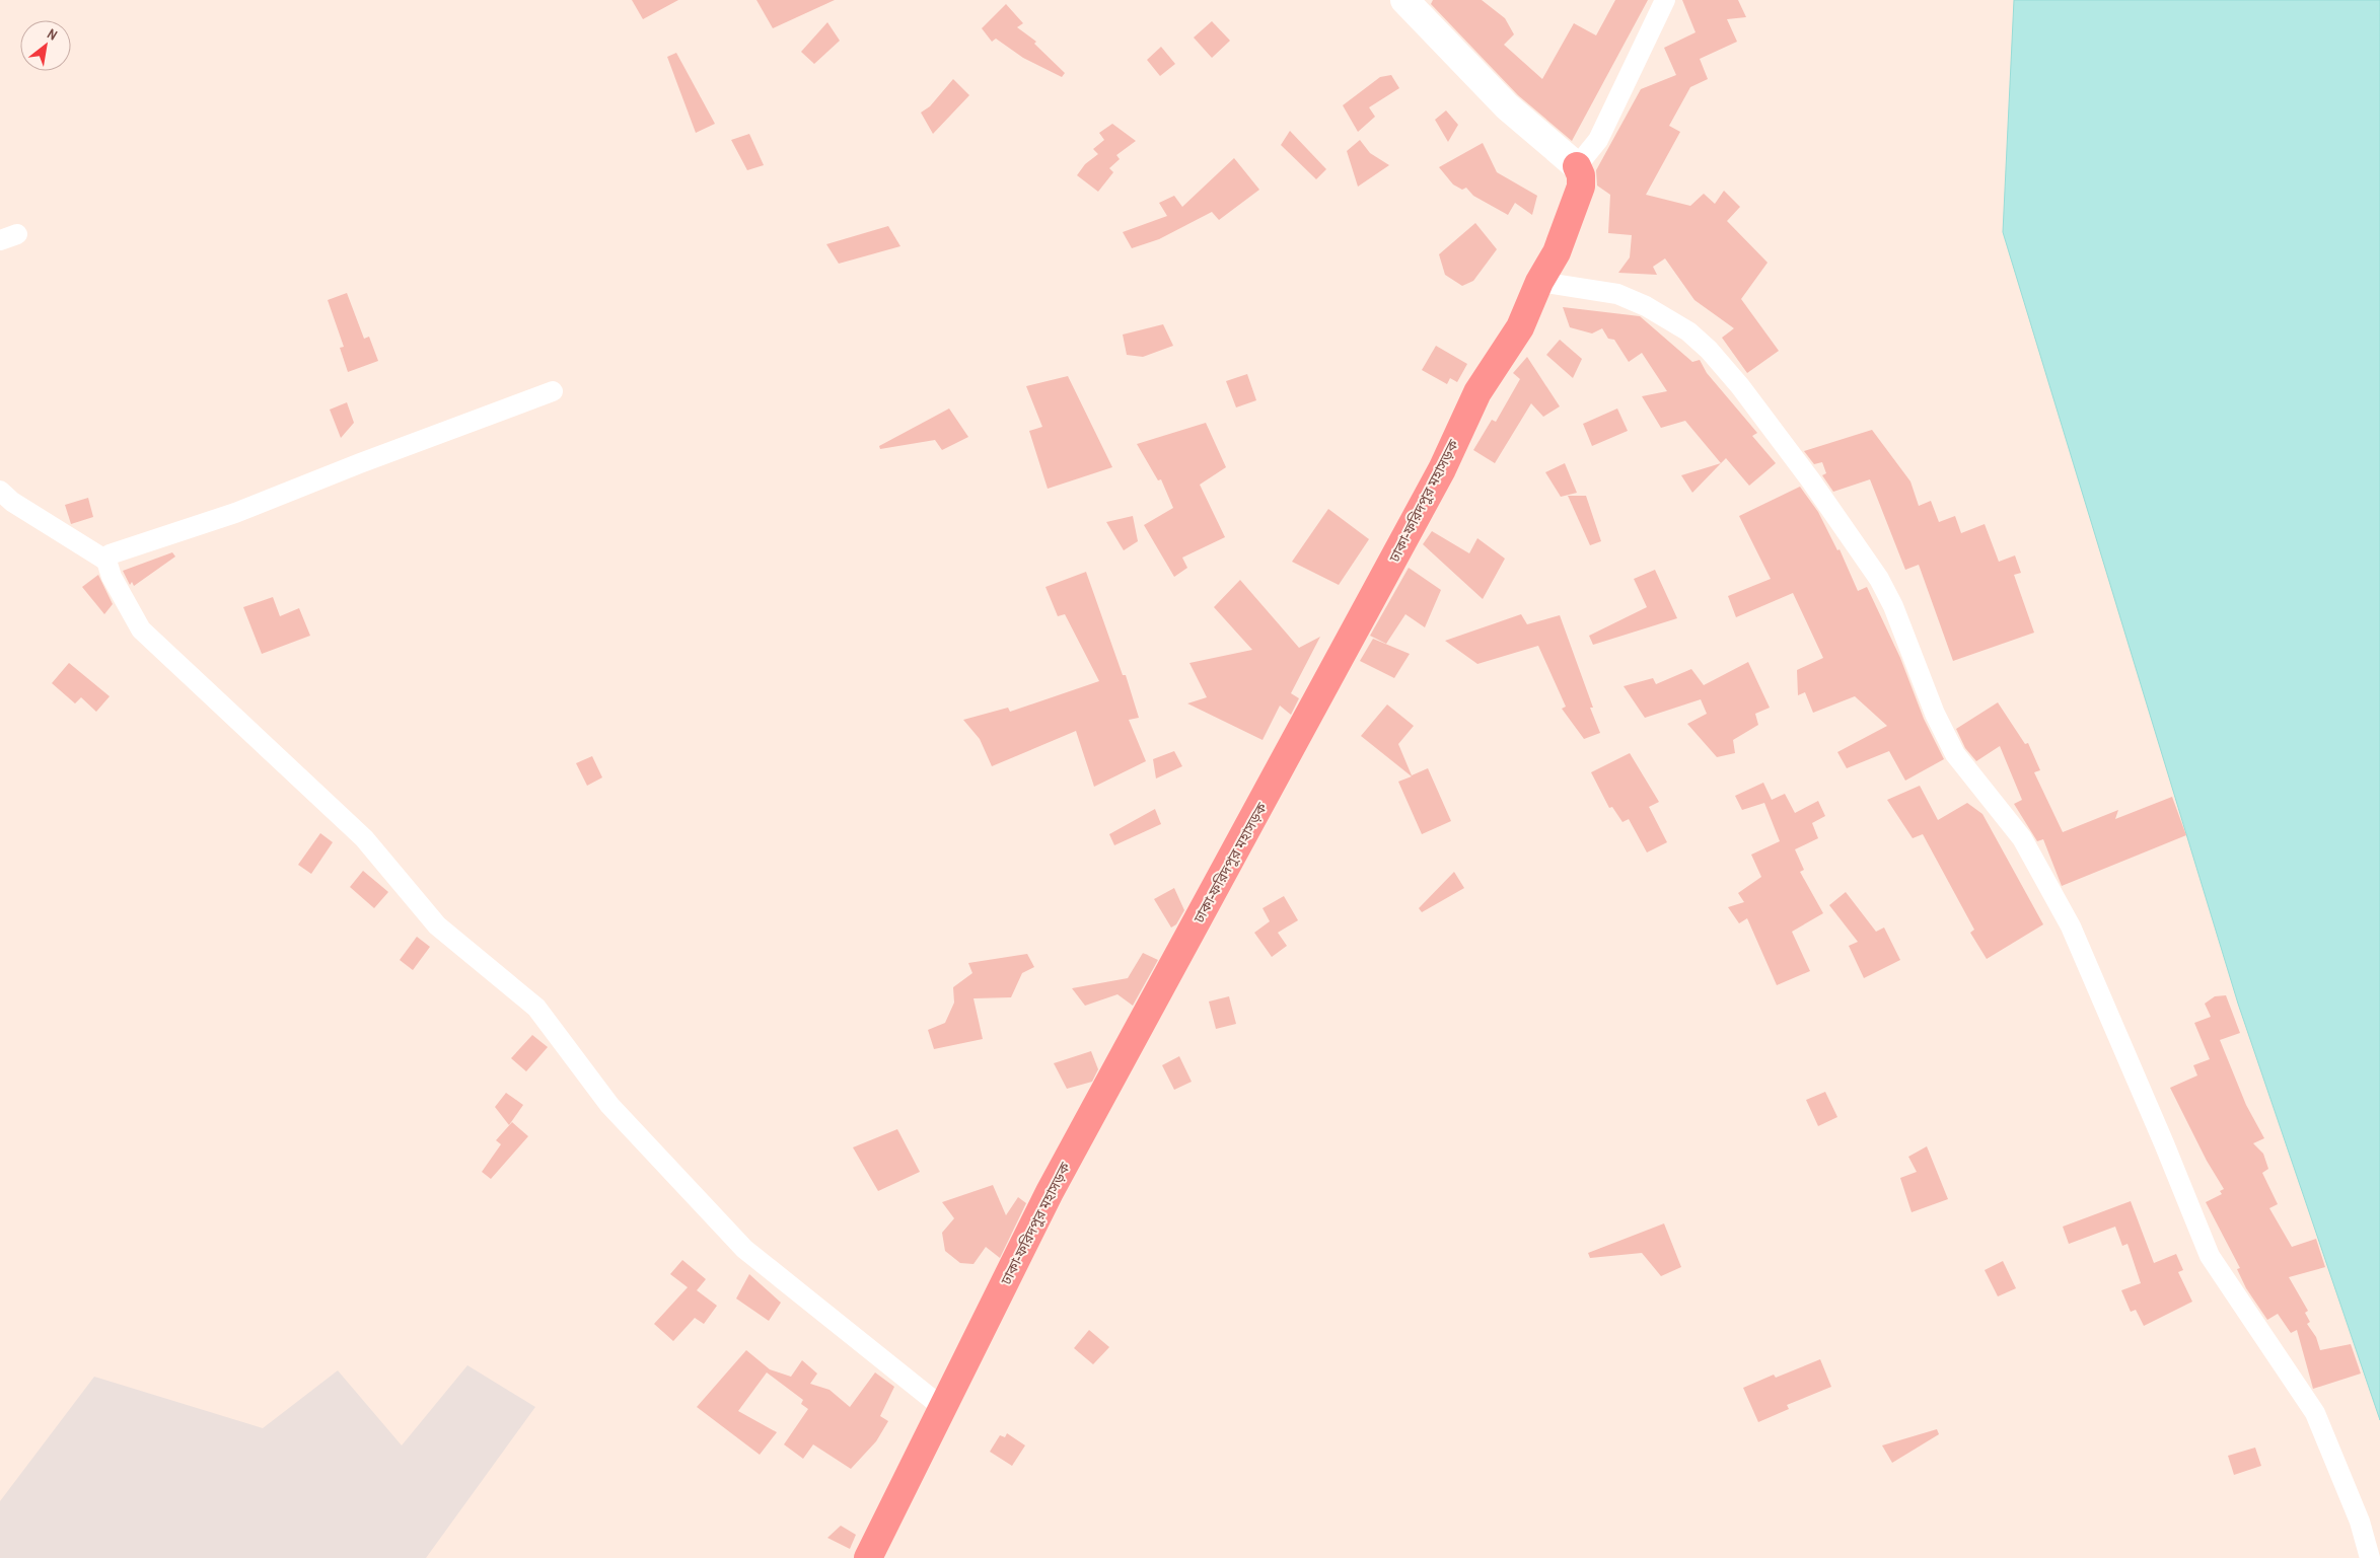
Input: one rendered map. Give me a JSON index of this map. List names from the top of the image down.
{
  "streets": {
    "highway": ["ঢাকা-ফরিদপুর মহাসড়ক"]
  },
  "north": "top right"
}
